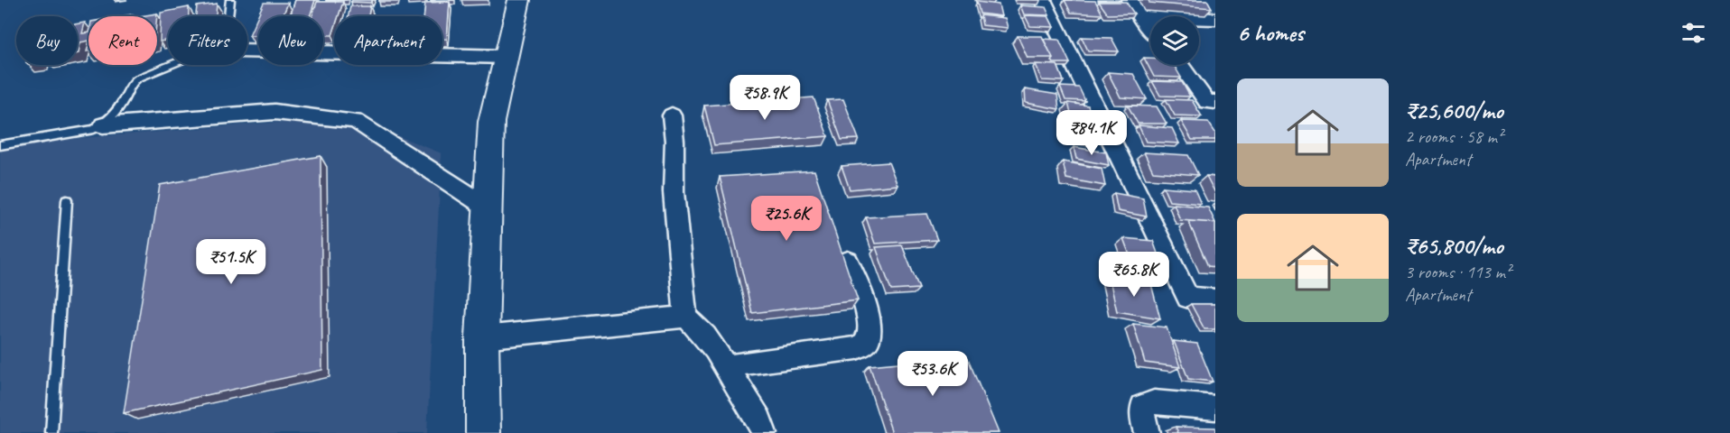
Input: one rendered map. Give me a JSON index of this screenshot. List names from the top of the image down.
{
  "page": {
    "heading": "6 homes",
    "chip": [
      "Buy",
      "Rent",
      "Filters",
      "New",
      "Apartment"
    ],
    "list": [
      {
        "name": "₹25,600/mo",
        "note": "2 rooms · 58 m² · Apartment"
      },
      {
        "name": "₹65,800/mo",
        "note": "3 rooms · 113 m² · Apartment"
      }
    ],
    "price": [
      "₹58.9K",
      "₹84.1K",
      "₹25.6K",
      "₹51.5K",
      "₹65.8K",
      "₹53.6K"
    ]
  }
}
